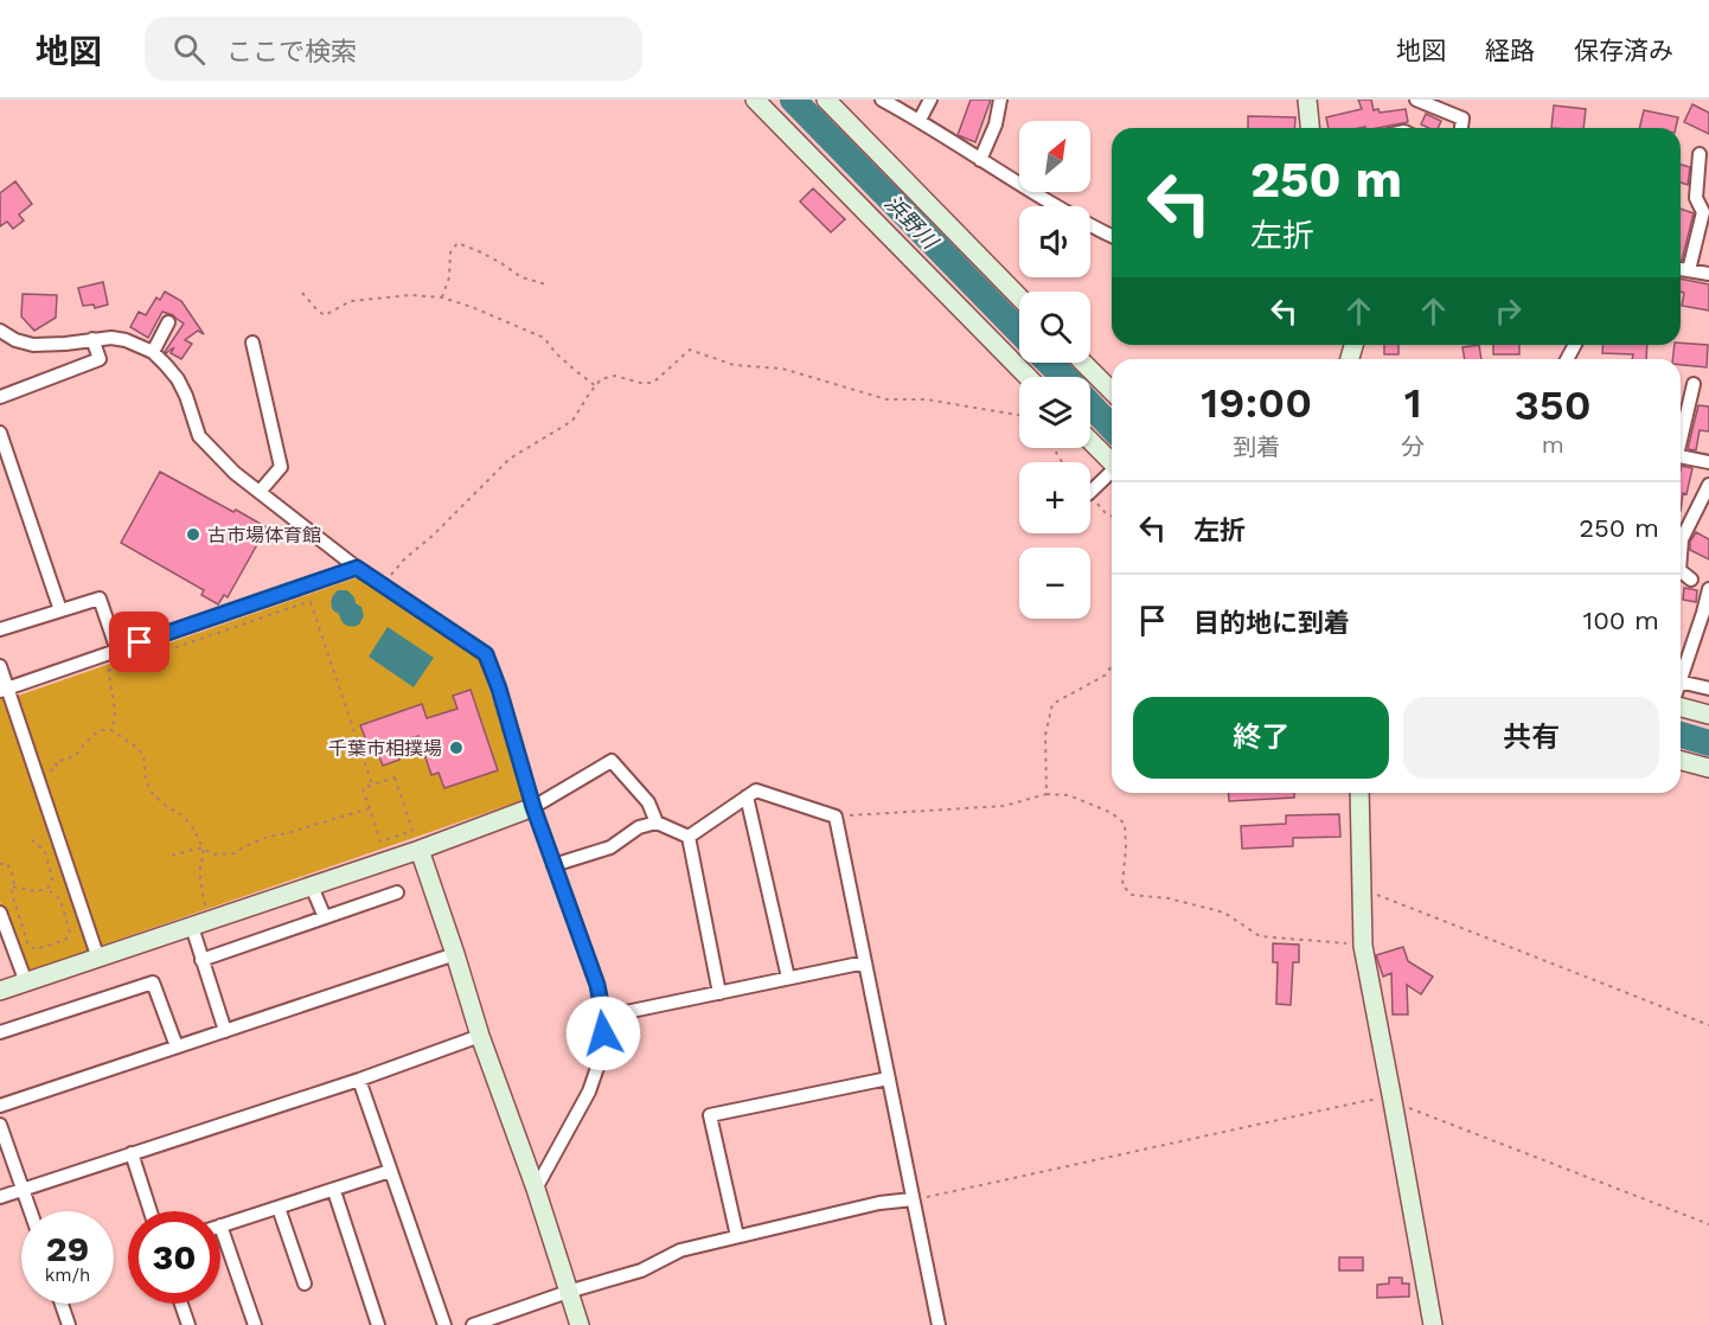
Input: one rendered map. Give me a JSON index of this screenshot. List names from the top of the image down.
{
  "water": ["浜野川"],
  "places": ["古市場体育館", "千葉市相撲場"],
  "north": "top right",
  "page": {
    "header": "地図",
    "search": "ここで検索",
    "nav": ["地図", "経路", "保存済み"],
    "map_buttons": ["+", "−"],
    "turn": ["250 m", "左折"],
    "eta": [
      "19:00",
      "到着",
      "1",
      "分",
      "350",
      "m"
    ],
    "list": [
      {
        "name": "左折",
        "value": "250 m"
      },
      {
        "name": "目的地に到着",
        "value": "100 m"
      }
    ],
    "buttons": ["終了", "共有"],
    "speed": "29 km/h",
    "limit": "30"
  }
}
